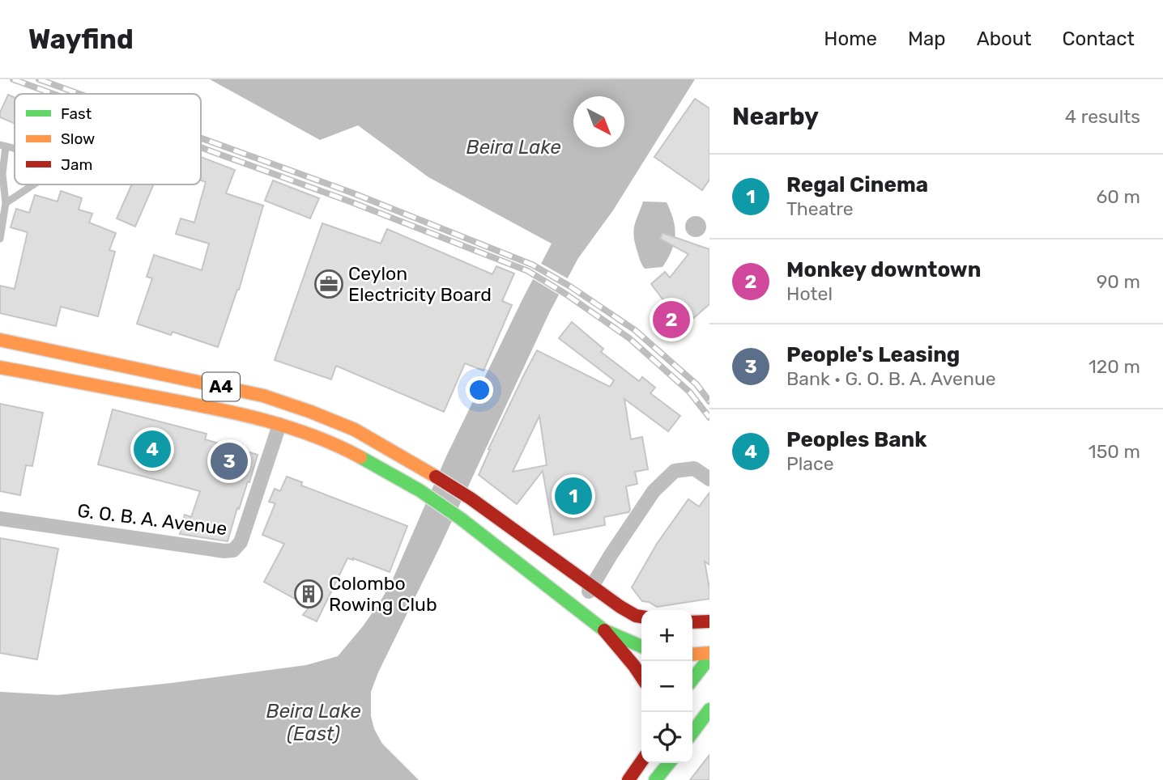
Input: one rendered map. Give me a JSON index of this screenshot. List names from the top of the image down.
{
  "streets": {
    "main road": ["A4"],
    "street": ["G. O. B. A. Avenue"]
  },
  "crossings": [
    ["A4", "G. O. B. A. Avenue"]
  ],
  "water": ["Beira Lake", "Beira Lake (East)"],
  "places": {
    "office": ["Ceylon Electricity Board"],
    "building": ["Colombo Rowing Club"]
  },
  "legend": ["Fast", "Slow", "Jam"],
  "north": "bottom right",
  "page": {
    "header": "Wayfind",
    "nav": [
      "Home",
      "Map",
      "About",
      "Contact"
    ],
    "heading": ["Nearby", "4 results"],
    "list": [
      {
        "mark": "1",
        "name": "Regal Cinema",
        "note": "Theatre",
        "value": "60 m"
      },
      {
        "mark": "2",
        "name": "Monkey downtown",
        "note": "Hotel",
        "value": "90 m"
      },
      {
        "mark": "3",
        "name": "People's Leasing",
        "note": "Bank · G. O. B. A. Avenue",
        "value": "120 m"
      },
      {
        "mark": "4",
        "name": "Peoples Bank",
        "note": "Place",
        "value": "150 m"
      }
    ],
    "pins": [
      "2",
      "4",
      "3",
      "1"
    ],
    "map_buttons": ["+", "−"]
  }
}
